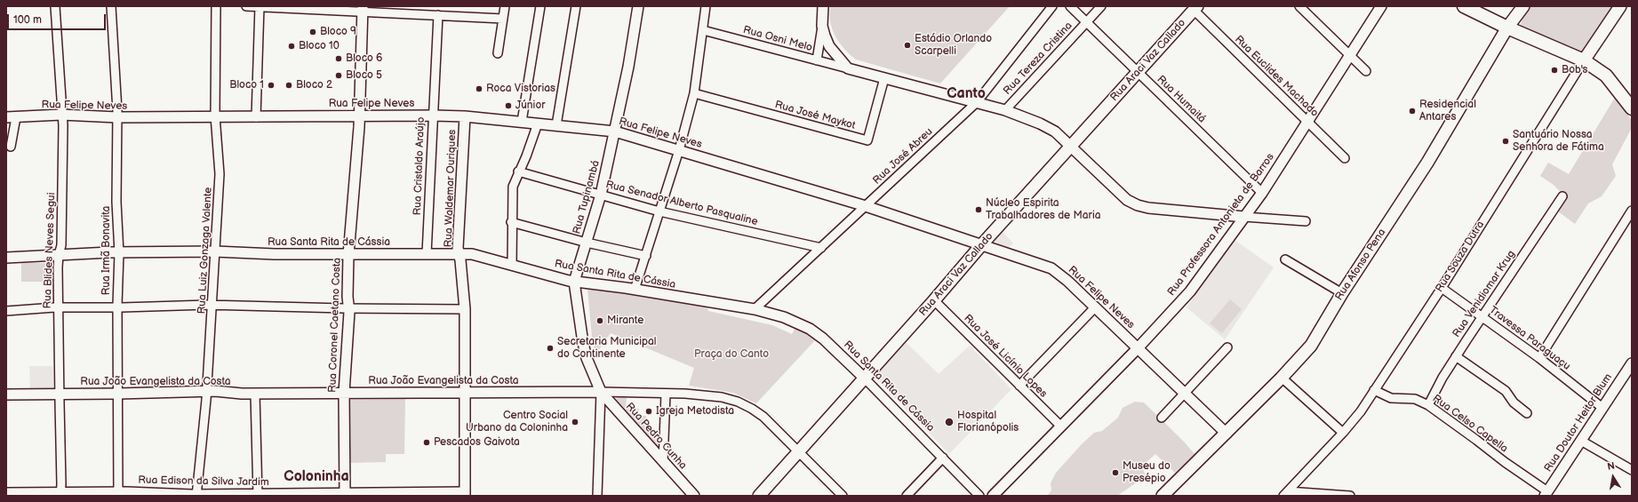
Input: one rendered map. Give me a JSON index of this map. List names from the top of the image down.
{
  "streets": {
    "main road": ["Rua Araci Vaz Callado", "Rua Souza Dutra", "Rua Afonso Pena"],
    "street": [
      "Rua Osni Melo",
      "Rua Tereza Cristina",
      "Rua Euclides Machado",
      "Rua Humaitá",
      "Rua Felipe Neves",
      "Rua José Maykot",
      "Rua José Abreu",
      "Rua Cristaldo Araújo",
      "Rua Waldemar Ouriques",
      "Rua Tupinambá",
      "Rua Senador Alberto Pasqualine",
      "Rua Professora Antonieta de Barros",
      "Rua Santa Rita de Cássia",
      "Rua Blides Neves Segui",
      "Rua Irmã Bonavita",
      "Rua Luiz Gonzaga Valente",
      "Rua Venidiomar Krug",
      "Rua Coronel Caetano Costa",
      "Travessa Paraguaçu",
      "Rua José Licínio Lopes",
      "Rua João Evangelista da Costa",
      "Rua Doutor Heitor Blum",
      "Rua Celso Capella",
      "Rua Pedro Cunha",
      "Rua Edison da Silva Jardim"
    ]
  },
  "crossings": [
    ["Rua Tereza Cristina", "Rua Humaitá"],
    ["Rua Araci Vaz Callado", "Rua Euclides Machado"],
    ["Rua Araci Vaz Callado", "Rua Humaitá"],
    ["Rua Araci Vaz Callado", "Rua Felipe Neves"],
    ["Rua Araci Vaz Callado", "Rua Santa Rita de Cássia"],
    ["Rua Araci Vaz Callado", "Rua José Licínio Lopes"],
    ["Rua Araci Vaz Callado", "Rua João Evangelista da Costa"],
    ["Rua Euclides Machado", "Rua Professora Antonieta de Barros"],
    ["Rua Humaitá", "Rua Professora Antonieta de Barros"],
    ["Rua Felipe Neves", "Rua José Abreu"],
    ["Rua Felipe Neves", "Rua Cristaldo Araújo"],
    ["Rua Felipe Neves", "Rua Waldemar Ouriques"],
    ["Rua Felipe Neves", "Rua Tupinambá"],
    ["Rua Felipe Neves", "Rua Professora Antonieta de Barros"],
    ["Rua Felipe Neves", "Rua Blides Neves Segui"],
    ["Rua Felipe Neves", "Rua Irmã Bonavita"],
    ["Rua Felipe Neves", "Rua Luiz Gonzaga Valente"],
    ["Rua Felipe Neves", "Rua Afonso Pena"],
    ["Rua Felipe Neves", "Rua Coronel Caetano Costa"],
    ["Rua José Abreu", "Rua Senador Alberto Pasqualine"],
    ["Rua José Abreu", "Rua Santa Rita de Cássia"],
    ["Rua Cristaldo Araújo", "Rua Santa Rita de Cássia"],
    ["Rua Waldemar Ouriques", "Rua Santa Rita de Cássia"],
    ["Rua Waldemar Ouriques", "Rua João Evangelista da Costa"],
    ["Rua Waldemar Ouriques", "Rua Edison da Silva Jardim"],
    ["Rua Tupinambá", "Rua Senador Alberto Pasqualine"],
    ["Rua Tupinambá", "Rua Santa Rita de Cássia"],
    ["Rua Tupinambá", "Rua João Evangelista da Costa"],
    ["Rua Tupinambá", "Rua Pedro Cunha"],
    ["Rua Professora Antonieta de Barros", "Rua José Licínio Lopes"],
    ["Rua Santa Rita de Cássia", "Rua Blides Neves Segui"],
    ["Rua Santa Rita de Cássia", "Rua Irmã Bonavita"],
    ["Rua Santa Rita de Cássia", "Rua Luiz Gonzaga Valente"],
    ["Rua Santa Rita de Cássia", "Rua Coronel Caetano Costa"],
    ["Rua Blides Neves Segui", "Rua João Evangelista da Costa"],
    ["Rua Blides Neves Segui", "Rua Edison da Silva Jardim"],
    ["Rua Irmã Bonavita", "Rua João Evangelista da Costa"],
    ["Rua Irmã Bonavita", "Rua Edison da Silva Jardim"],
    ["Rua Luiz Gonzaga Valente", "Rua João Evangelista da Costa"],
    ["Rua Luiz Gonzaga Valente", "Rua Edison da Silva Jardim"],
    ["Rua Souza Dutra", "Travessa Paraguaçu"],
    ["Rua Souza Dutra", "Rua Celso Capella"],
    ["Rua Venidiomar Krug", "Travessa Paraguaçu"],
    ["Rua Venidiomar Krug", "Rua Celso Capella"],
    ["Rua Coronel Caetano Costa", "Rua João Evangelista da Costa"],
    ["Rua Coronel Caetano Costa", "Rua Edison da Silva Jardim"],
    ["Travessa Paraguaçu", "Rua Doutor Heitor Blum"],
    ["Rua João Evangelista da Costa", "Rua Pedro Cunha"],
    ["Rua Doutor Heitor Blum", "Rua Celso Capella"]
  ],
  "districts": ["Canto", "Coloninha"],
  "parks": ["Praça do Canto"],
  "places": [
    "Bloco 9",
    "Estádio Orlando Scarpelli",
    "Bloco 10",
    "Bloco 6",
    "Bob's",
    "Bloco 5",
    "Bloco 1",
    "Bloco 2",
    "Roca Vistorias",
    "Júnior",
    "Residencial Antares",
    "Santuário Nossa Senhora de Fátima",
    "Núcleo Espirita Trabalhadores de Maria",
    "Mirante",
    "Secretaria Municipal do Continente",
    "Igreja Metodista",
    "Centro Social Urbano da Coloninha",
    "Hospital Florianópolis",
    "Pescados Gaivota",
    "Museu do Presépio"
  ],
  "scale_bar": "100 m",
  "north": "top"
}
